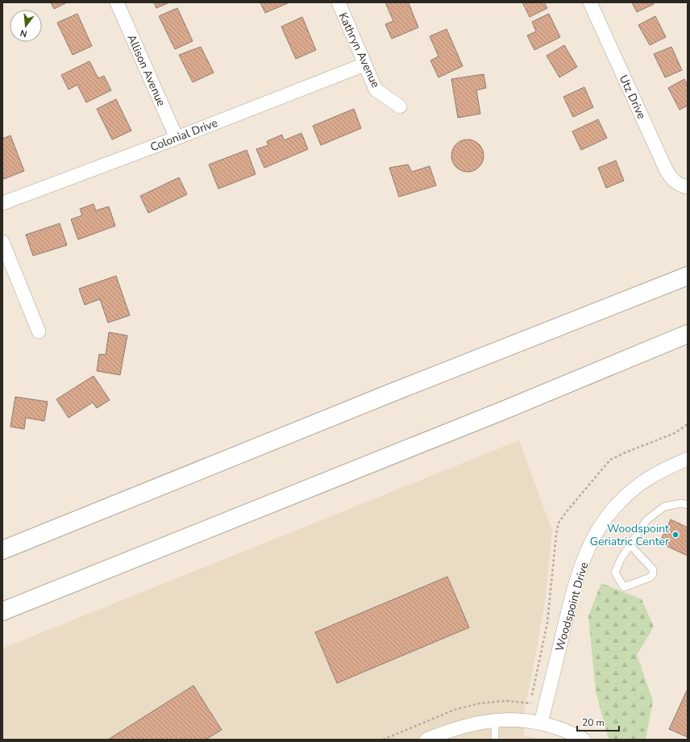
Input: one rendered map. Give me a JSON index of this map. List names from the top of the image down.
{
  "streets": {
    "street": [
      "Kathryn Avenue",
      "Allison Avenue",
      "Utz Drive",
      "Colonial Drive",
      "Woodspoint Drive"
    ]
  },
  "crossings": [
    ["Kathryn Avenue", "Colonial Drive"],
    ["Allison Avenue", "Colonial Drive"]
  ],
  "places": ["Woodspoint Geriatric Center"],
  "scale_bar": "20 m",
  "north": "bottom"
}
